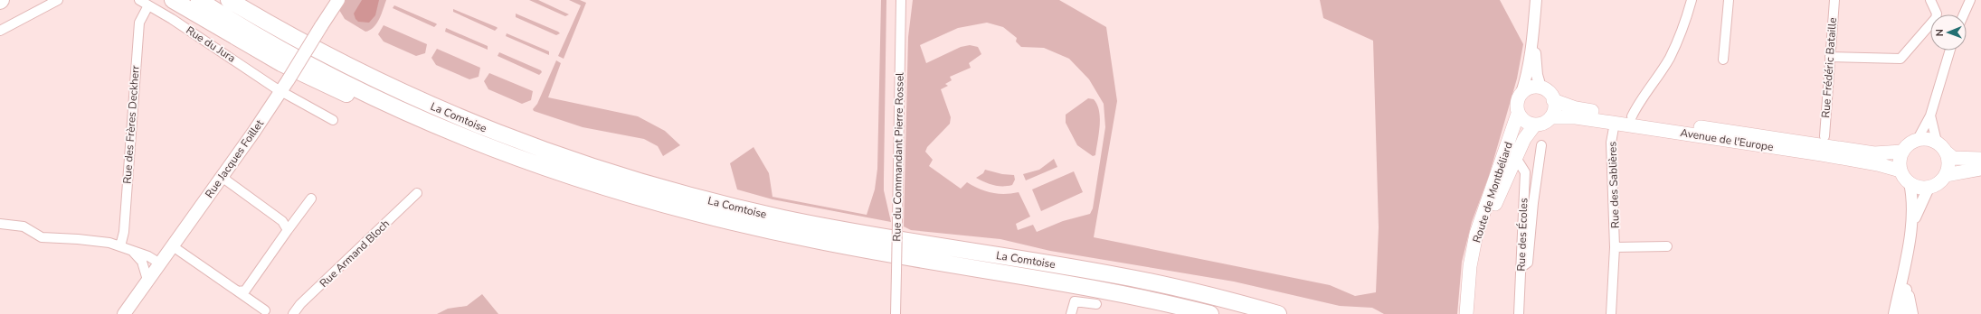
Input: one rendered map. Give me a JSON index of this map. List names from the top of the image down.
{
  "streets": {
    "highway": ["La Comtoise"],
    "main road": ["Avenue de l'Europe", "Rue Jacques Foillet", "Route de Montbéliard"],
    "street": [
      "Rue du Jura",
      "Rue Frédéric Bataille",
      "Rue des Frères Deckherr",
      "Rue du Commandant Pierre Rossel",
      "Rue des Sablières",
      "Rue des Écoles",
      "Rue Armand Bloch"
    ]
  },
  "crossings": [
    ["Rue du Jura", "Rue des Frères Deckherr"],
    ["Rue du Jura", "Rue Jacques Foillet"],
    ["Avenue de l'Europe", "Rue des Sablières"],
    ["Avenue de l'Europe", "Route de Montbéliard"],
    ["Route de Montbéliard", "Rue des Écoles"]
  ],
  "north": "left"
}
